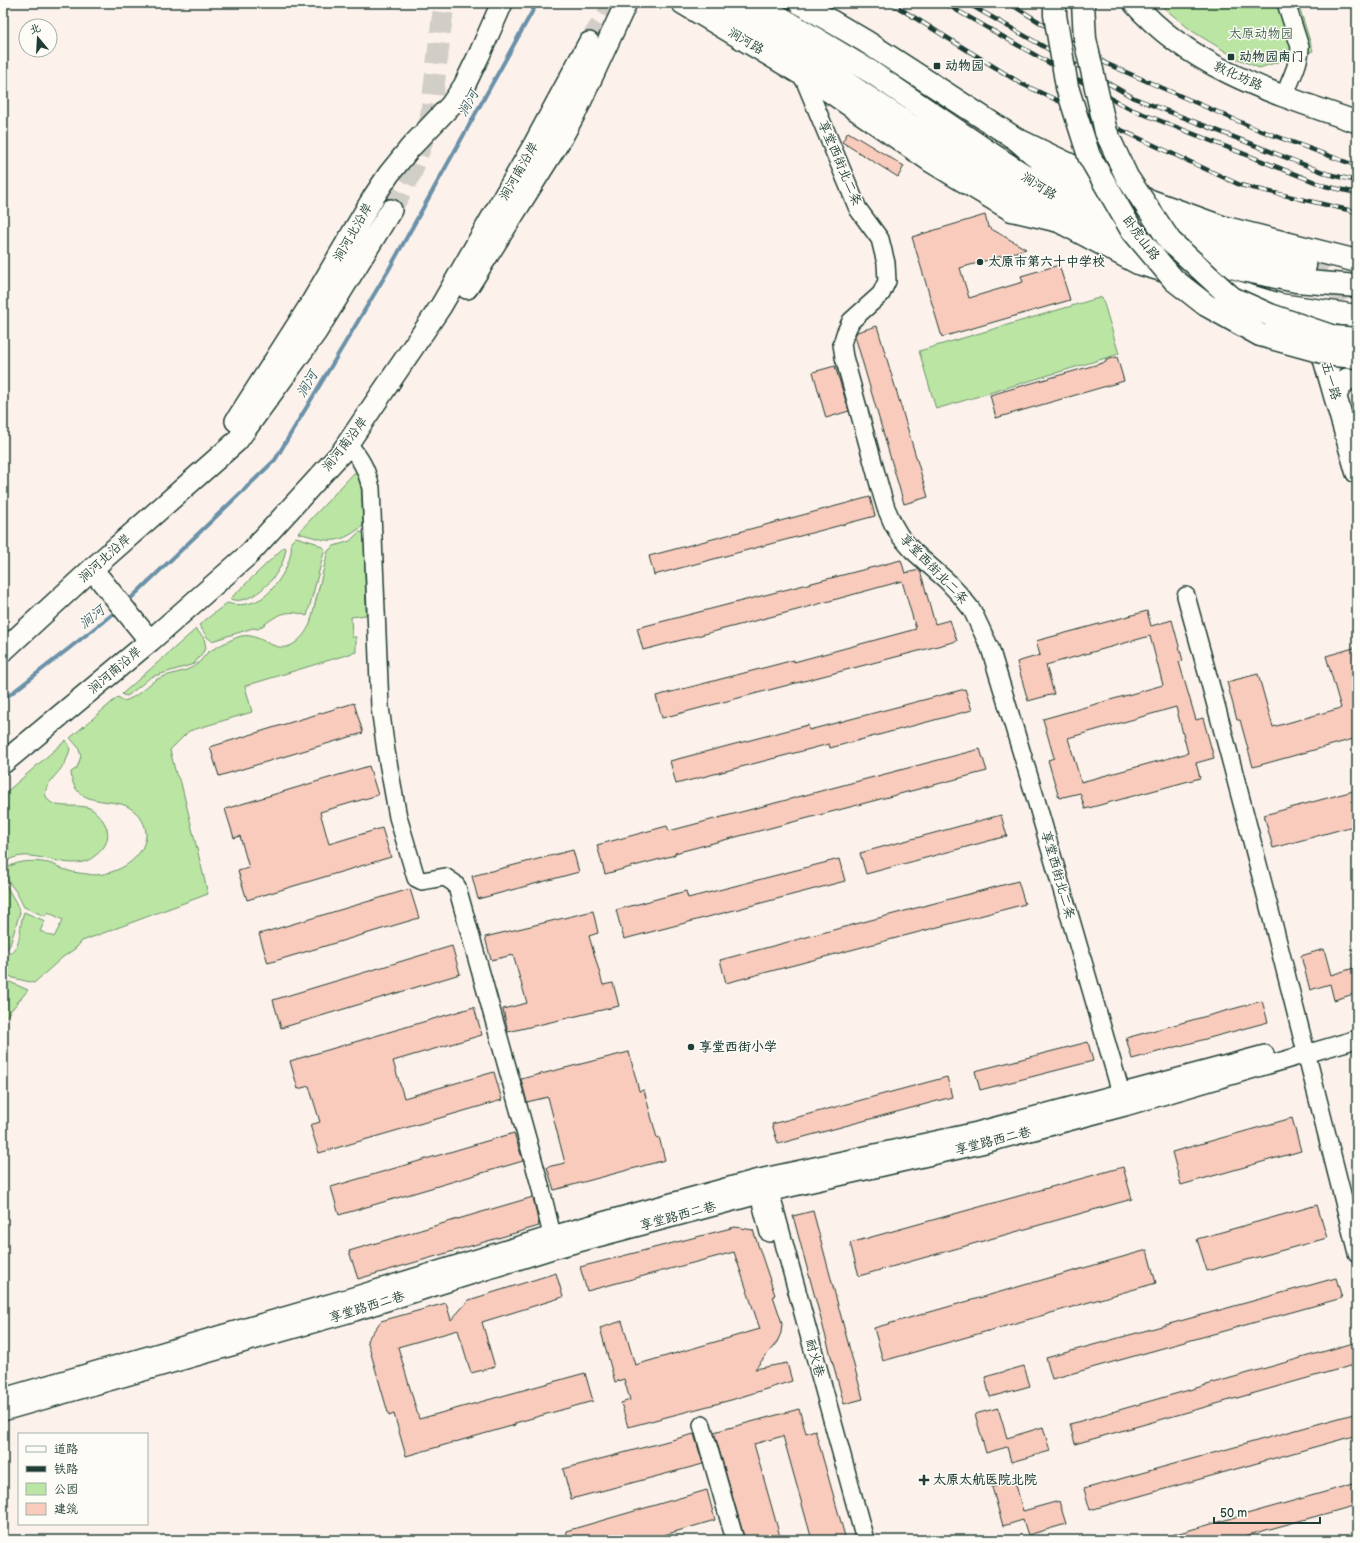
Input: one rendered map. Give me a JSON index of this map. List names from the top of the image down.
{
  "streets": {
    "main road": ["涧河路", "卧虎山路", "五一路"],
    "street": [
      "敦化坊路",
      "享堂西街北二条",
      "涧河南沿岸",
      "涧河北沿岸",
      "享堂路西二巷",
      "耐火巷"
    ]
  },
  "crossings": [
    ["涧河路", "享堂西街北二条"],
    ["涧河路", "五一路"],
    ["享堂西街北二条", "享堂路西二巷"],
    ["享堂路西二巷", "耐火巷"]
  ],
  "water": ["涧河"],
  "parks": ["太原动物园"],
  "places": {
    "transit": ["动物园南门", "动物园"],
    "other": ["太原市第六十中学校", "享堂西街小学"],
    "health": ["太原太航医院北院"]
  },
  "legend": [
    "道路",
    "铁路",
    "公园",
    "建筑"
  ],
  "scale_bar": "50 m",
  "north": "top"
}
